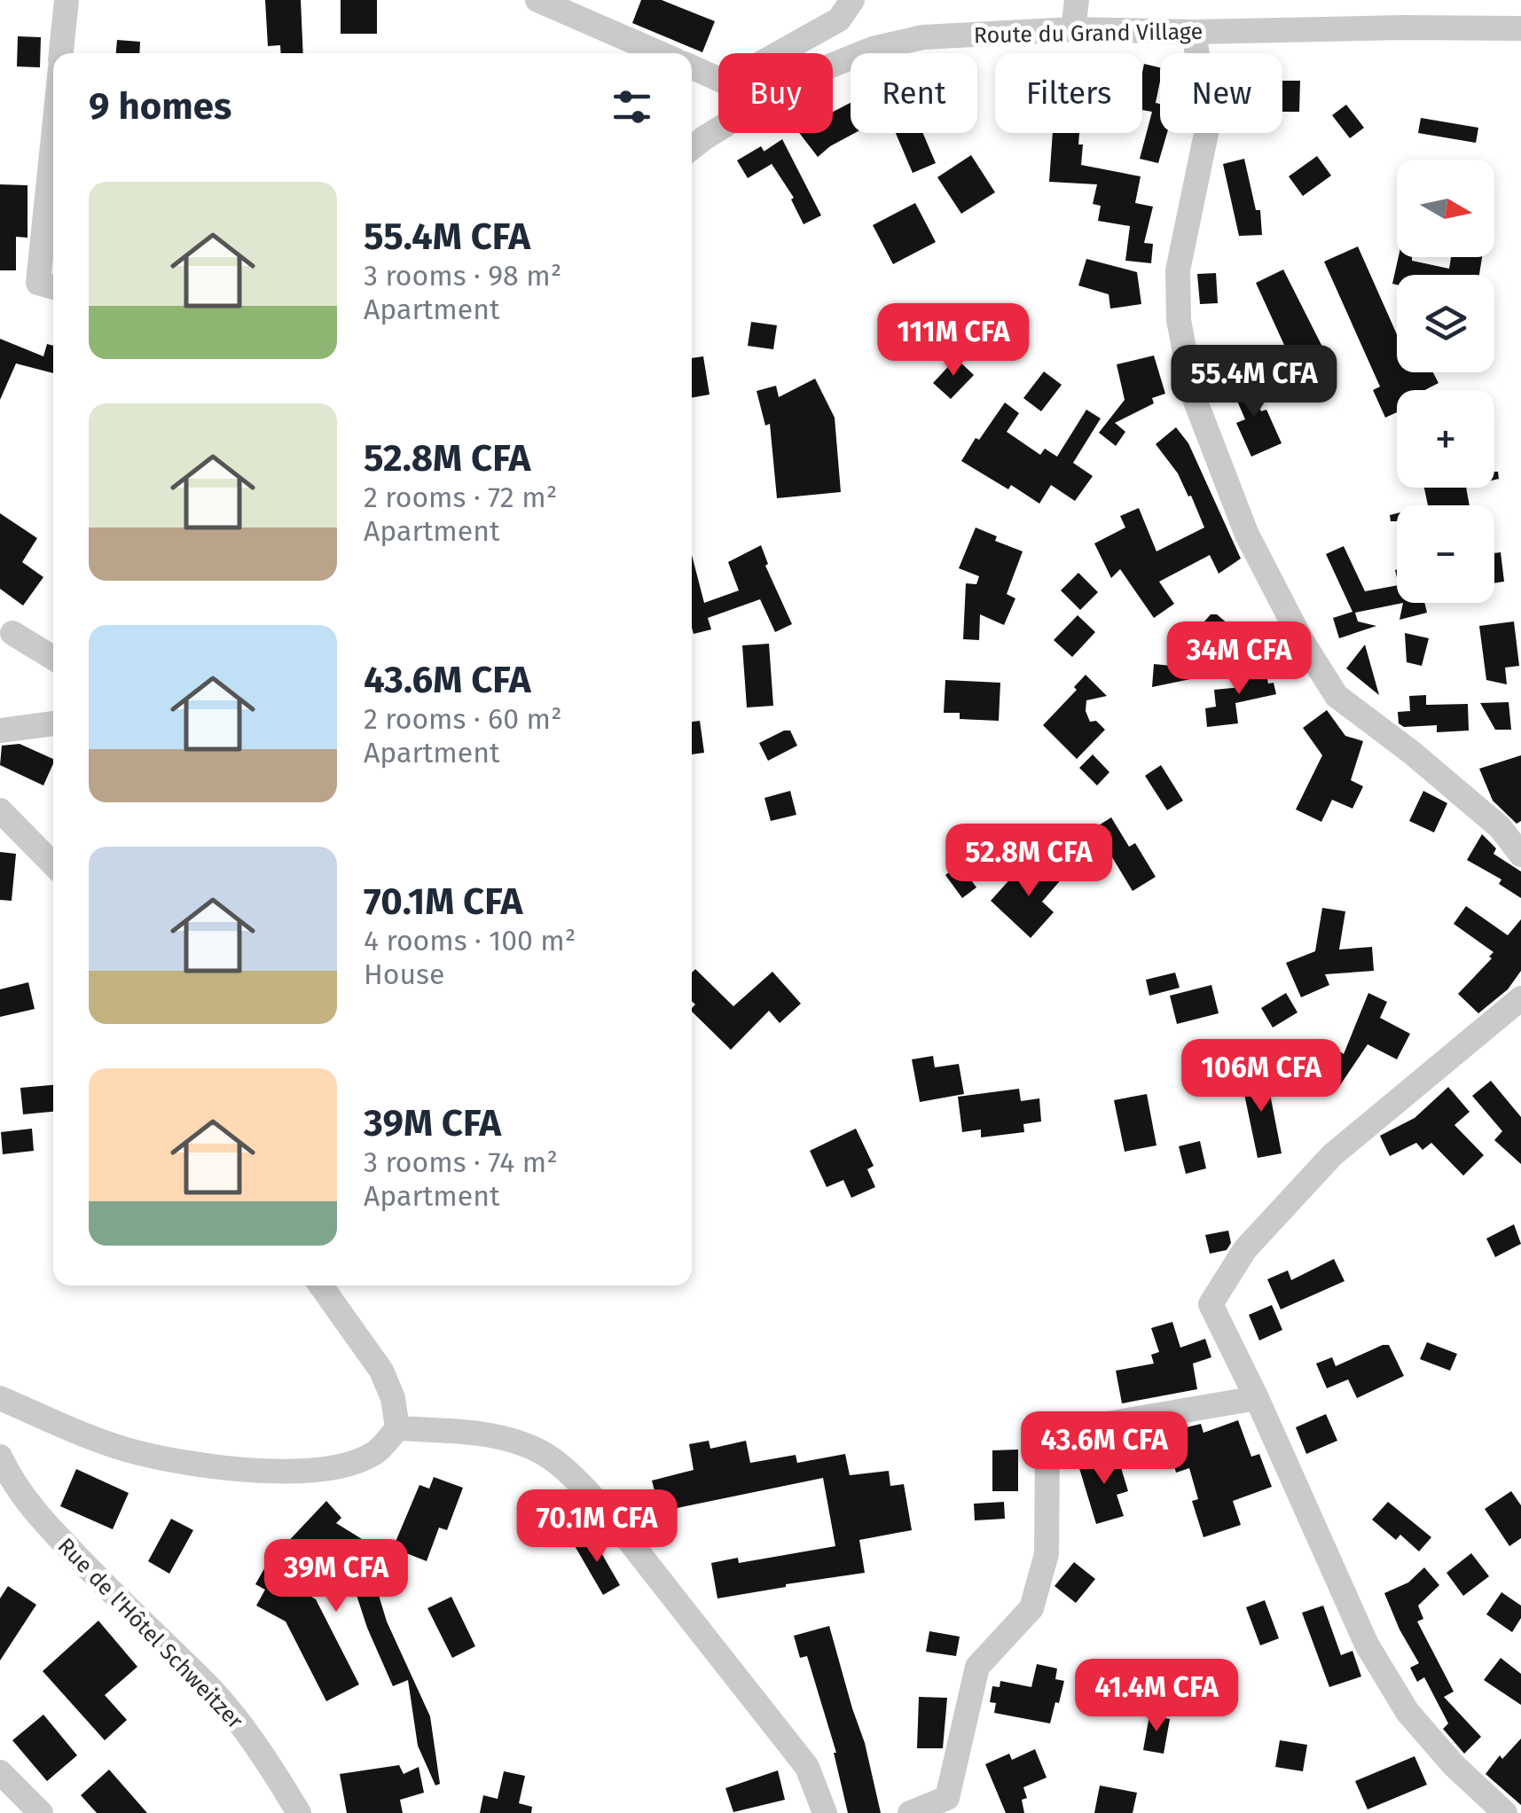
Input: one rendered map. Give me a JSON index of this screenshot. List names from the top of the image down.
{
  "streets": {
    "street": ["Route du Grand Village", "Rue de l'Hôtel Schweitzer"]
  },
  "north": "right",
  "page": {
    "chip": [
      "Buy",
      "Rent",
      "Filters",
      "New"
    ],
    "heading": "9 homes",
    "map_buttons": ["+", "−"],
    "list": [
      {
        "name": "55.4M CFA",
        "note": "3 rooms · 98 m² · Apartment"
      },
      {
        "name": "52.8M CFA",
        "note": "2 rooms · 72 m² · Apartment"
      },
      {
        "name": "43.6M CFA",
        "note": "2 rooms · 60 m² · Apartment"
      },
      {
        "name": "70.1M CFA",
        "note": "4 rooms · 100 m² · House"
      },
      {
        "name": "39M CFA",
        "note": "3 rooms · 74 m² · Apartment"
      }
    ],
    "price": [
      "111M CFA",
      "55.4M CFA",
      "34M CFA",
      "52.8M CFA",
      "106M CFA",
      "43.6M CFA",
      "70.1M CFA",
      "39M CFA",
      "41.4M CFA"
    ]
  }
}
